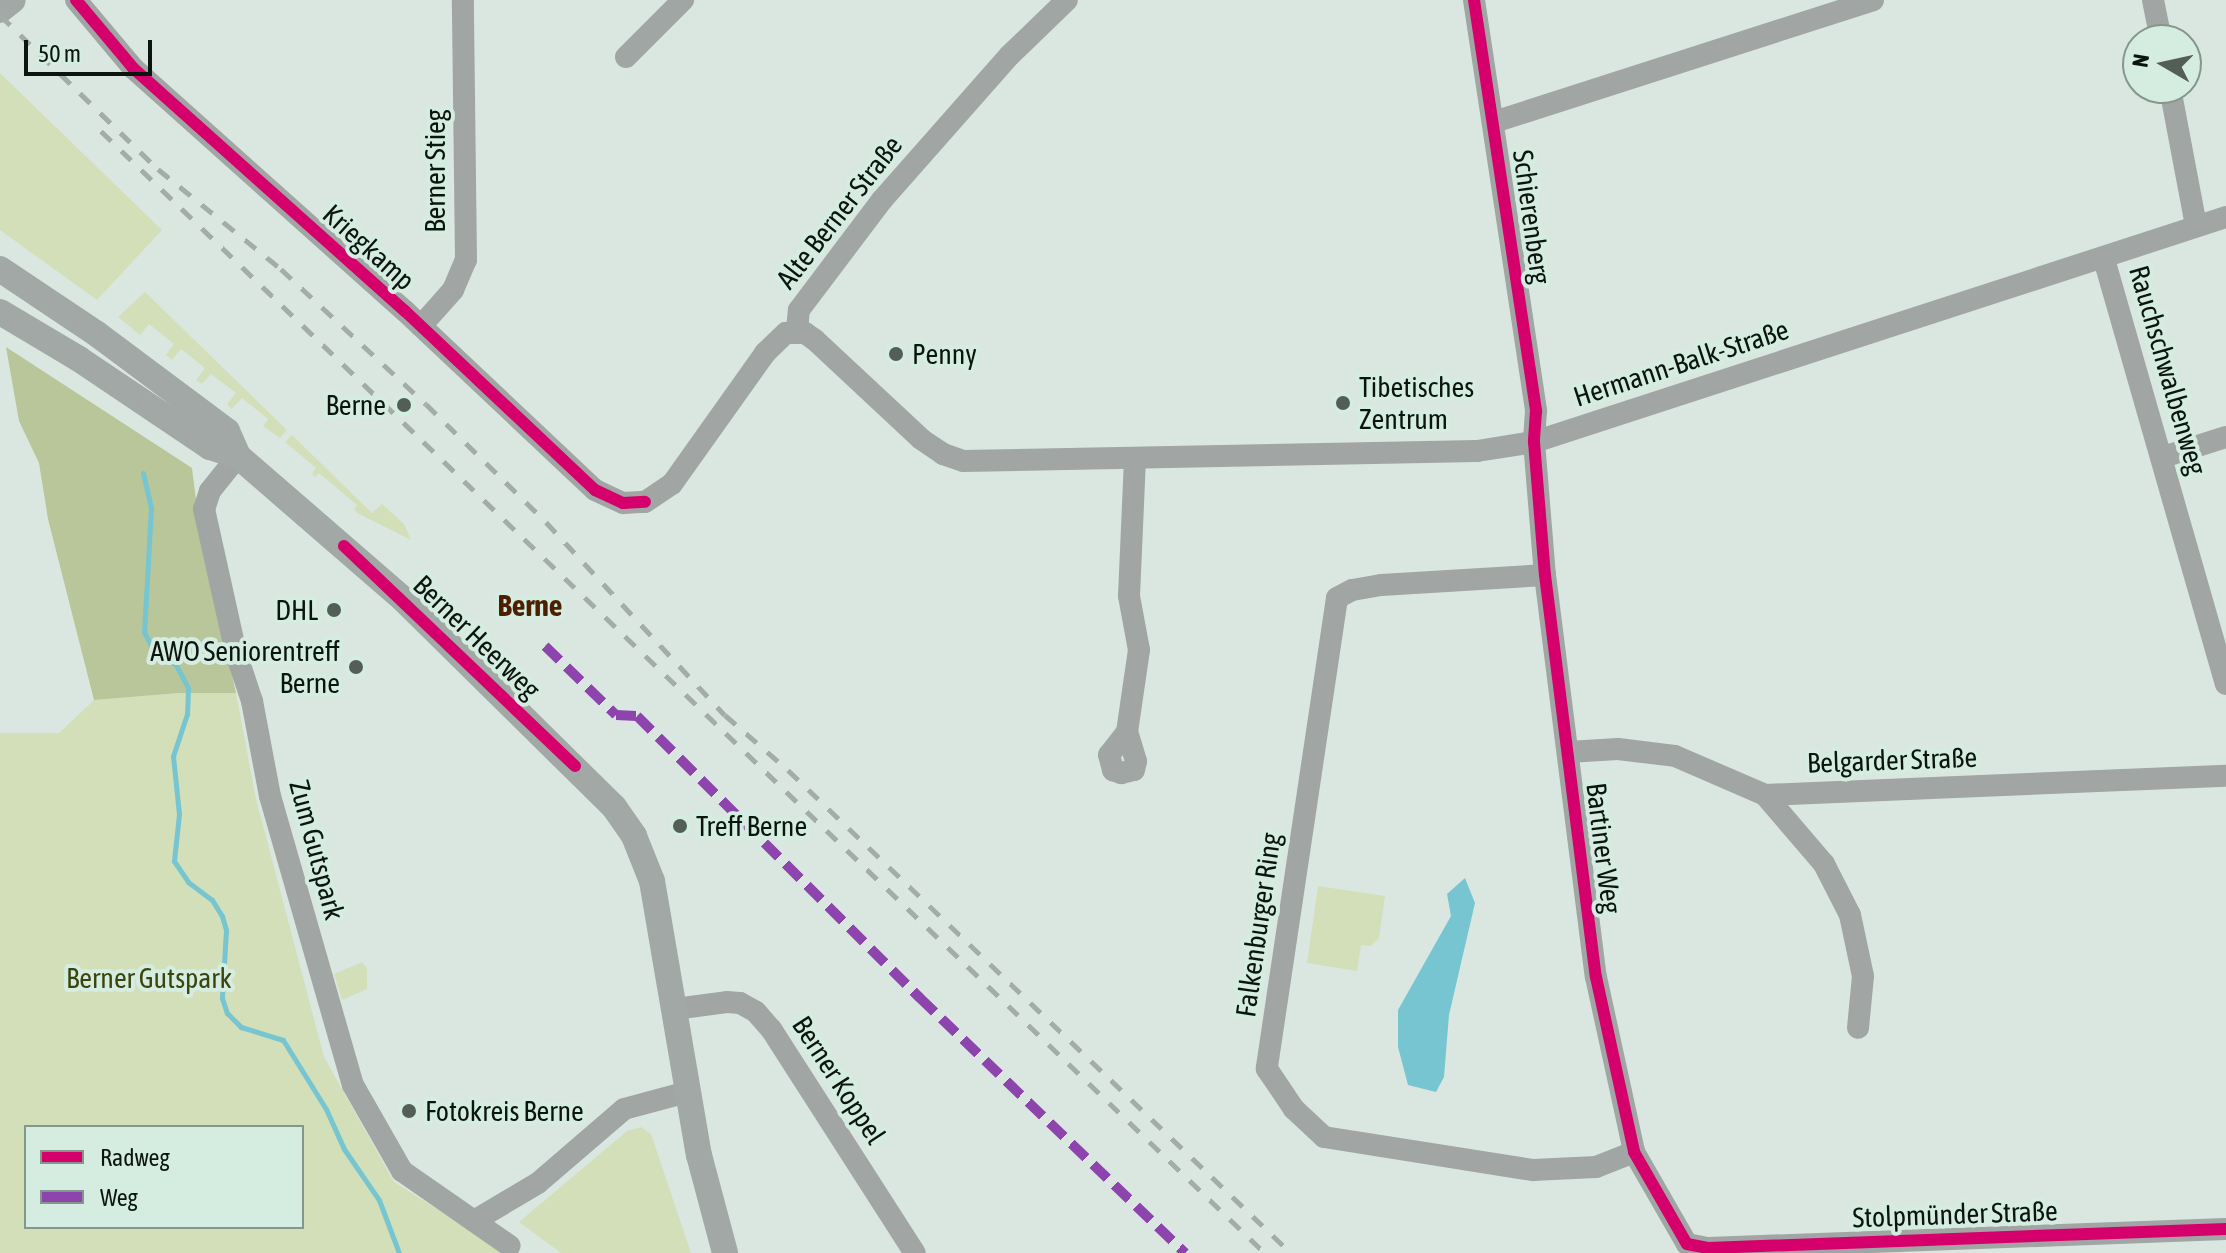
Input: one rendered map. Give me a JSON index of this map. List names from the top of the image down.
{
  "streets": {
    "main road": ["Berner Heerweg"],
    "street": [
      "Berner Stieg",
      "Alte Berner Straße",
      "Schierenberg",
      "Kriegkamp",
      "Hermann-Balk-Straße",
      "Rauchschwalbenweg",
      "Belgarder Straße",
      "Bartiner Weg",
      "Zum Gutspark",
      "Falkenburger Ring",
      "Berner Koppel",
      "Stolpmünder Straße"
    ]
  },
  "crossings": [
    ["Berner Stieg", "Kriegkamp"],
    ["Alte Berner Straße", "Kriegkamp"],
    ["Alte Berner Straße", "Hermann-Balk-Straße"],
    ["Schierenberg", "Hermann-Balk-Straße"],
    ["Schierenberg", "Bartiner Weg"],
    ["Hermann-Balk-Straße", "Rauchschwalbenweg"],
    ["Hermann-Balk-Straße", "Bartiner Weg"],
    ["Berner Heerweg", "Zum Gutspark"],
    ["Berner Heerweg", "Berner Koppel"],
    ["Belgarder Straße", "Bartiner Weg"],
    ["Bartiner Weg", "Falkenburger Ring"],
    ["Bartiner Weg", "Stolpmünder Straße"]
  ],
  "districts": ["Berne"],
  "parks": ["Berner Gutspark"],
  "places": [
    "Penny",
    "Tibetisches Zentrum",
    "Berne",
    "DHL",
    "AWO Seniorentreff Berne",
    "Treff Berne",
    "Fotokreis Berne"
  ],
  "legend": ["Radweg", "Weg"],
  "scale_bar": "50 m",
  "north": "left"
}
